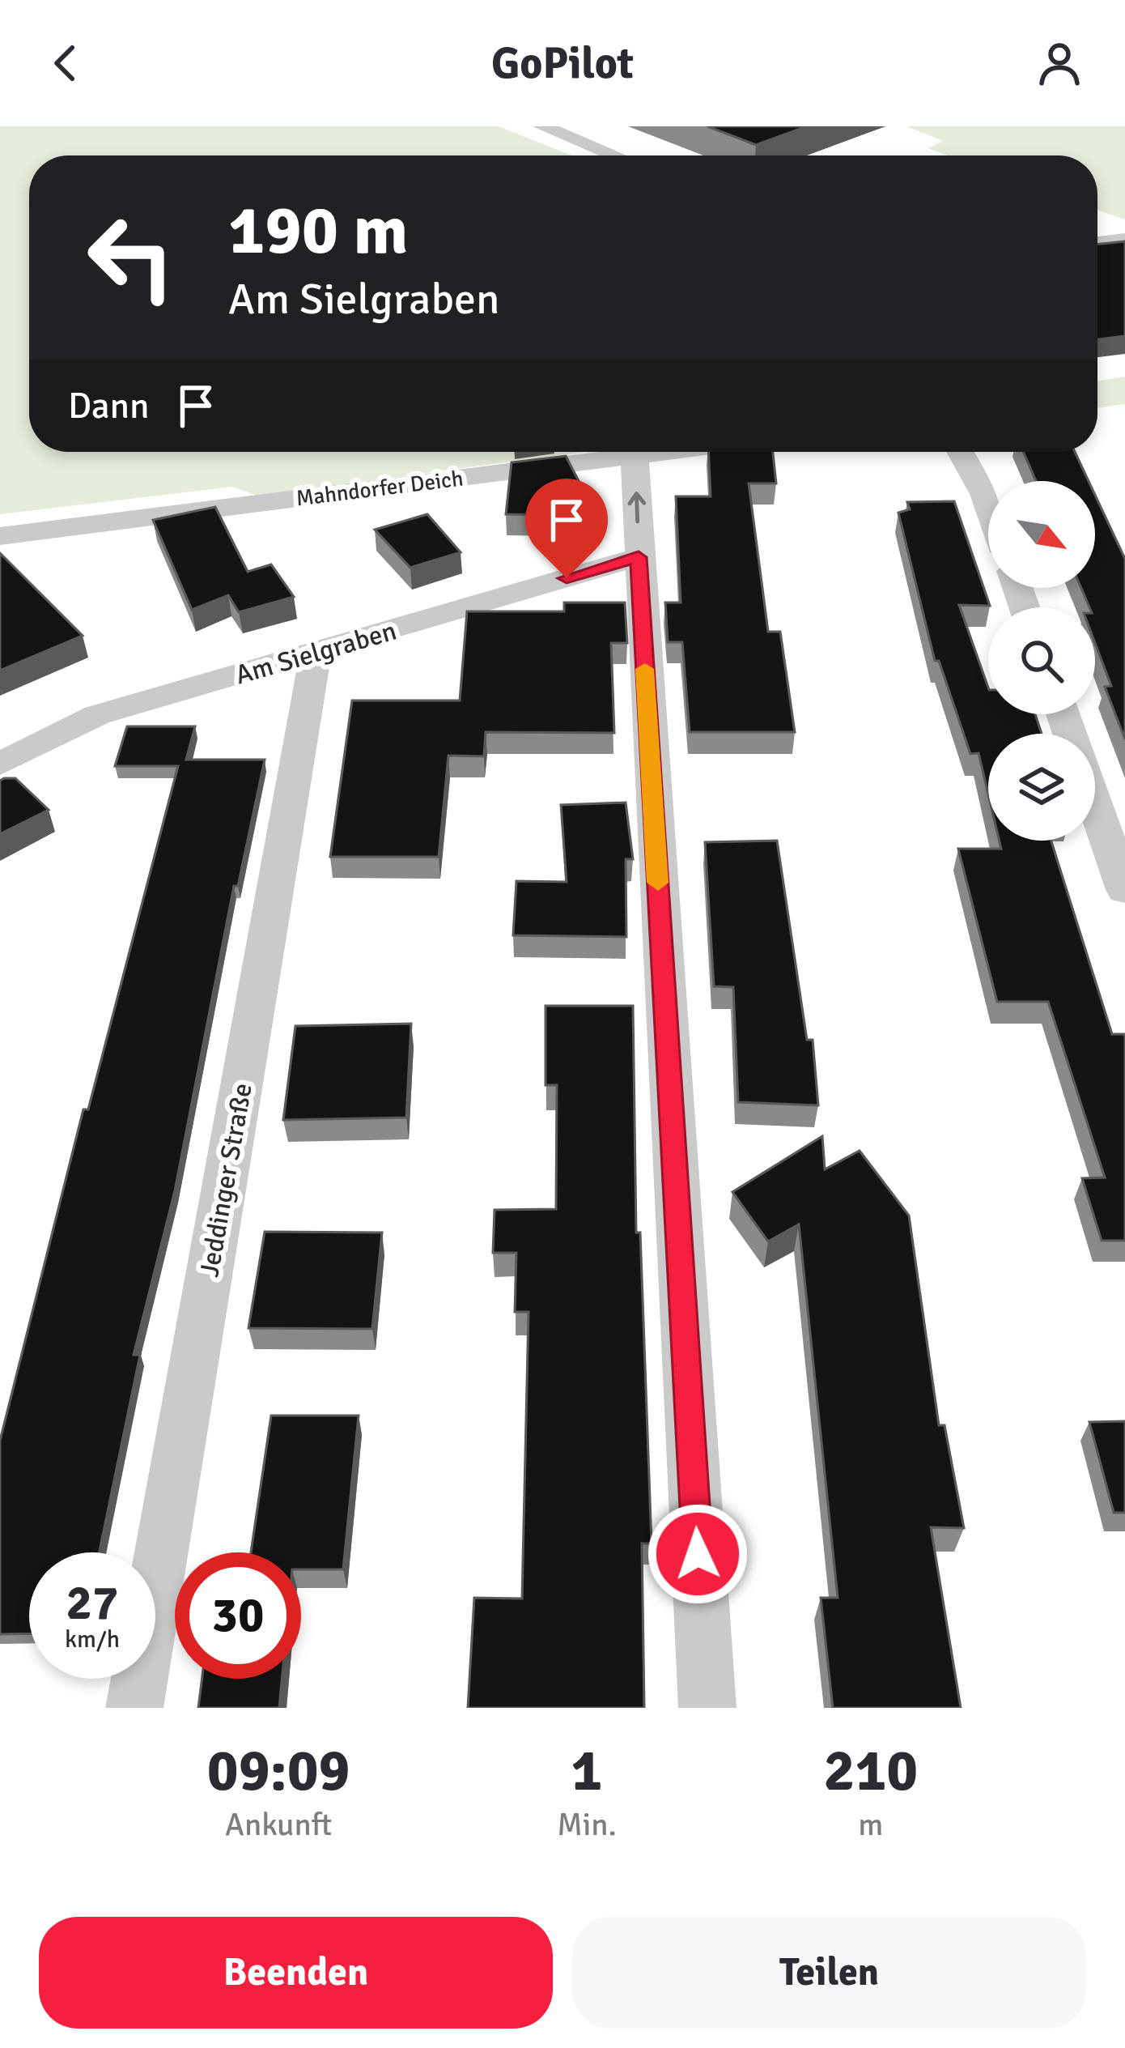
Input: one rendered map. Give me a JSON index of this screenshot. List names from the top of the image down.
{
  "streets": {
    "street": ["Mahndorfer Deich", "Am Sielgraben", "Jeddinger Straße"]
  },
  "crossings": [
    ["Am Sielgraben", "Jeddinger Straße"]
  ],
  "north": "bottom right",
  "page": {
    "header": "GoPilot",
    "turn": ["190 m", "Am Sielgraben"],
    "then": "Dann",
    "speed": "27 km/h",
    "limit": "30",
    "eta": [
      "09:09",
      "Ankunft",
      "1",
      "Min.",
      "210",
      "m"
    ],
    "buttons": ["Beenden", "Teilen"]
  }
}
